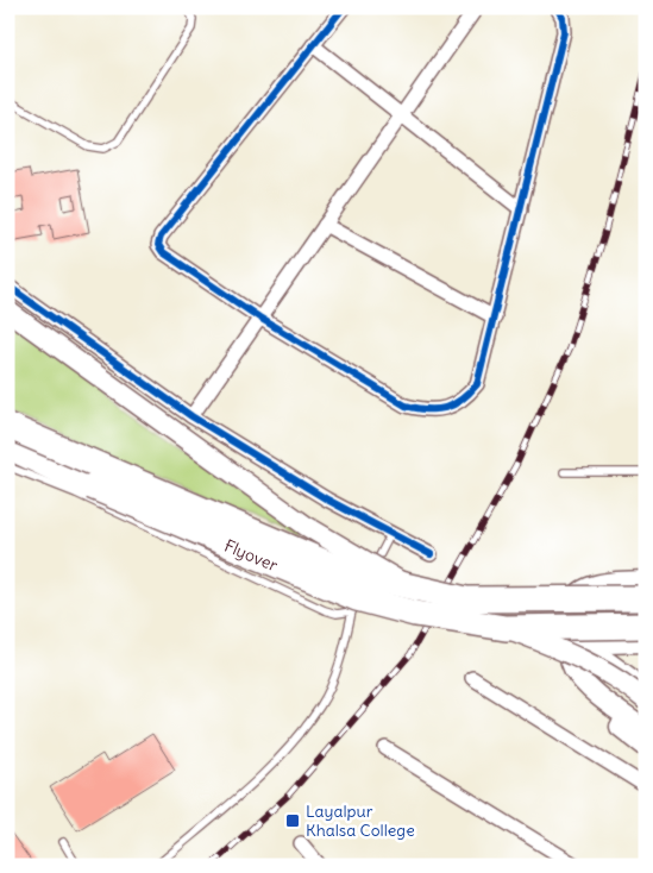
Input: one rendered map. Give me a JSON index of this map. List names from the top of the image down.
{
  "streets": {
    "highway": ["Flyover"]
  },
  "places": {
    "transit": ["Layalpur Khalsa College"]
  }
}
